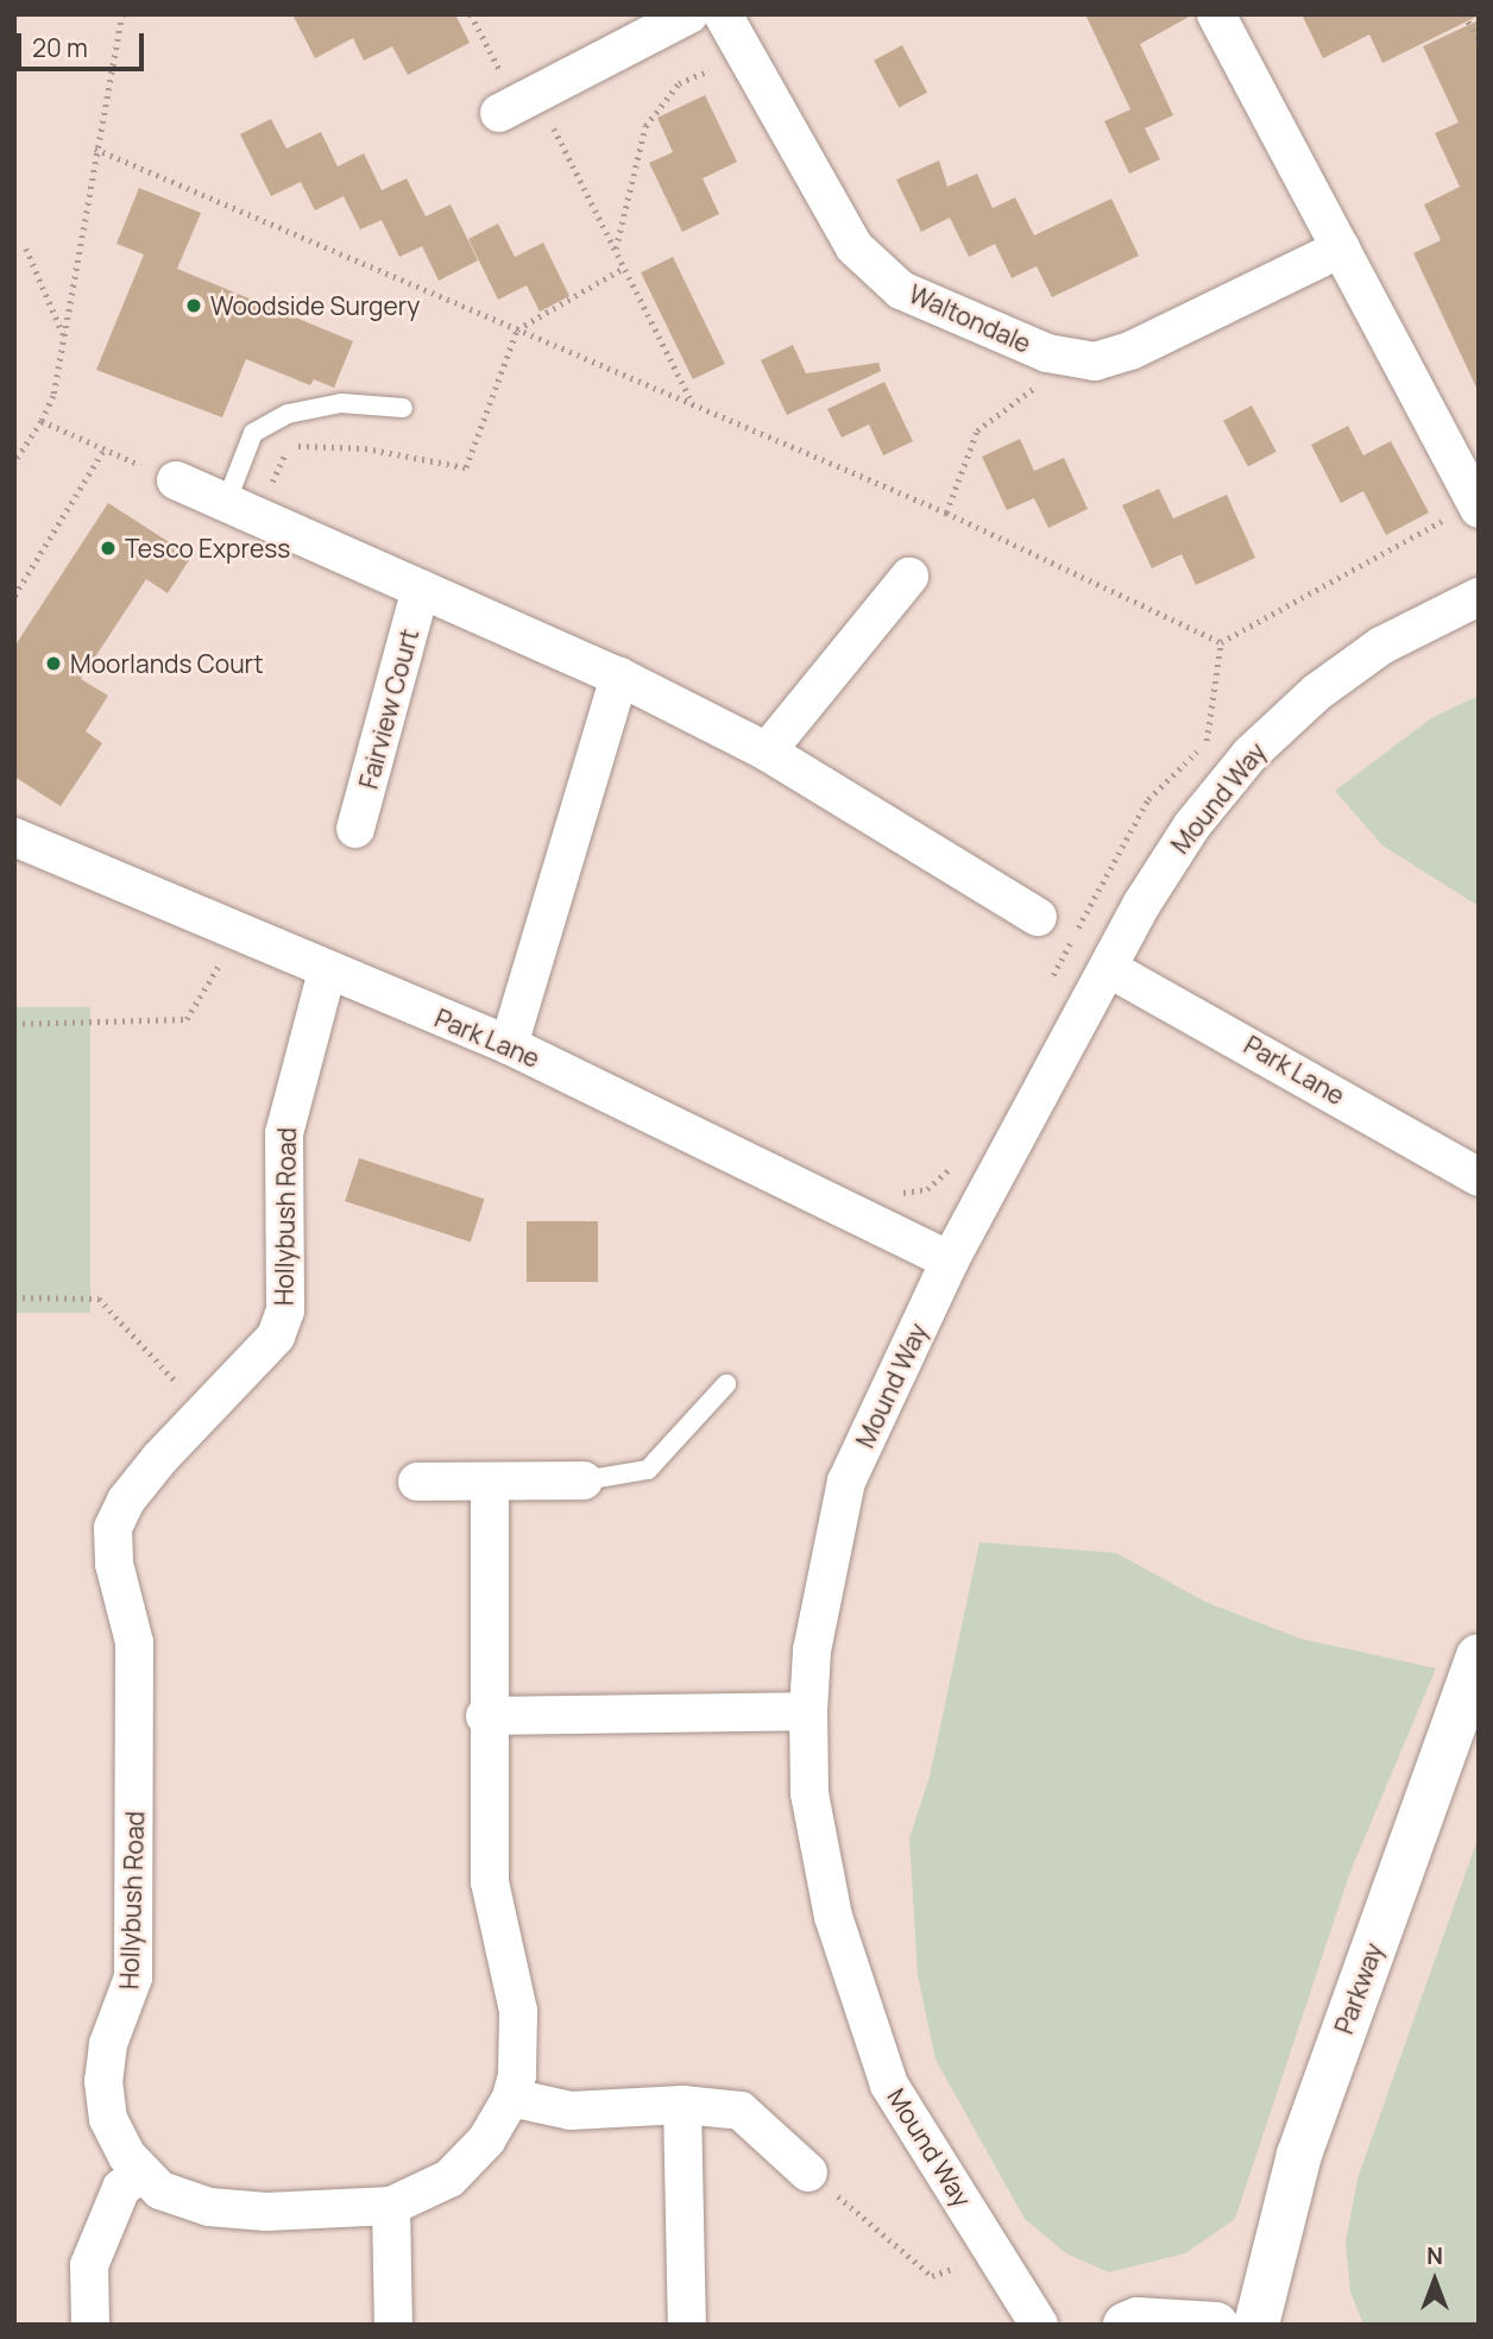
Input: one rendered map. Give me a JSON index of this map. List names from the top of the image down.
{
  "streets": {
    "main road": ["Parkway"],
    "street": [
      "Waltondale",
      "Fairview Court",
      "Mound Way",
      "Park Lane",
      "Hollybush Road"
    ]
  },
  "crossings": [
    ["Mound Way", "Park Lane"],
    ["Park Lane", "Hollybush Road"]
  ],
  "places": ["Woodside Surgery", "Tesco Express", "Moorlands Court"],
  "scale_bar": "20 m",
  "north": "top"
}
